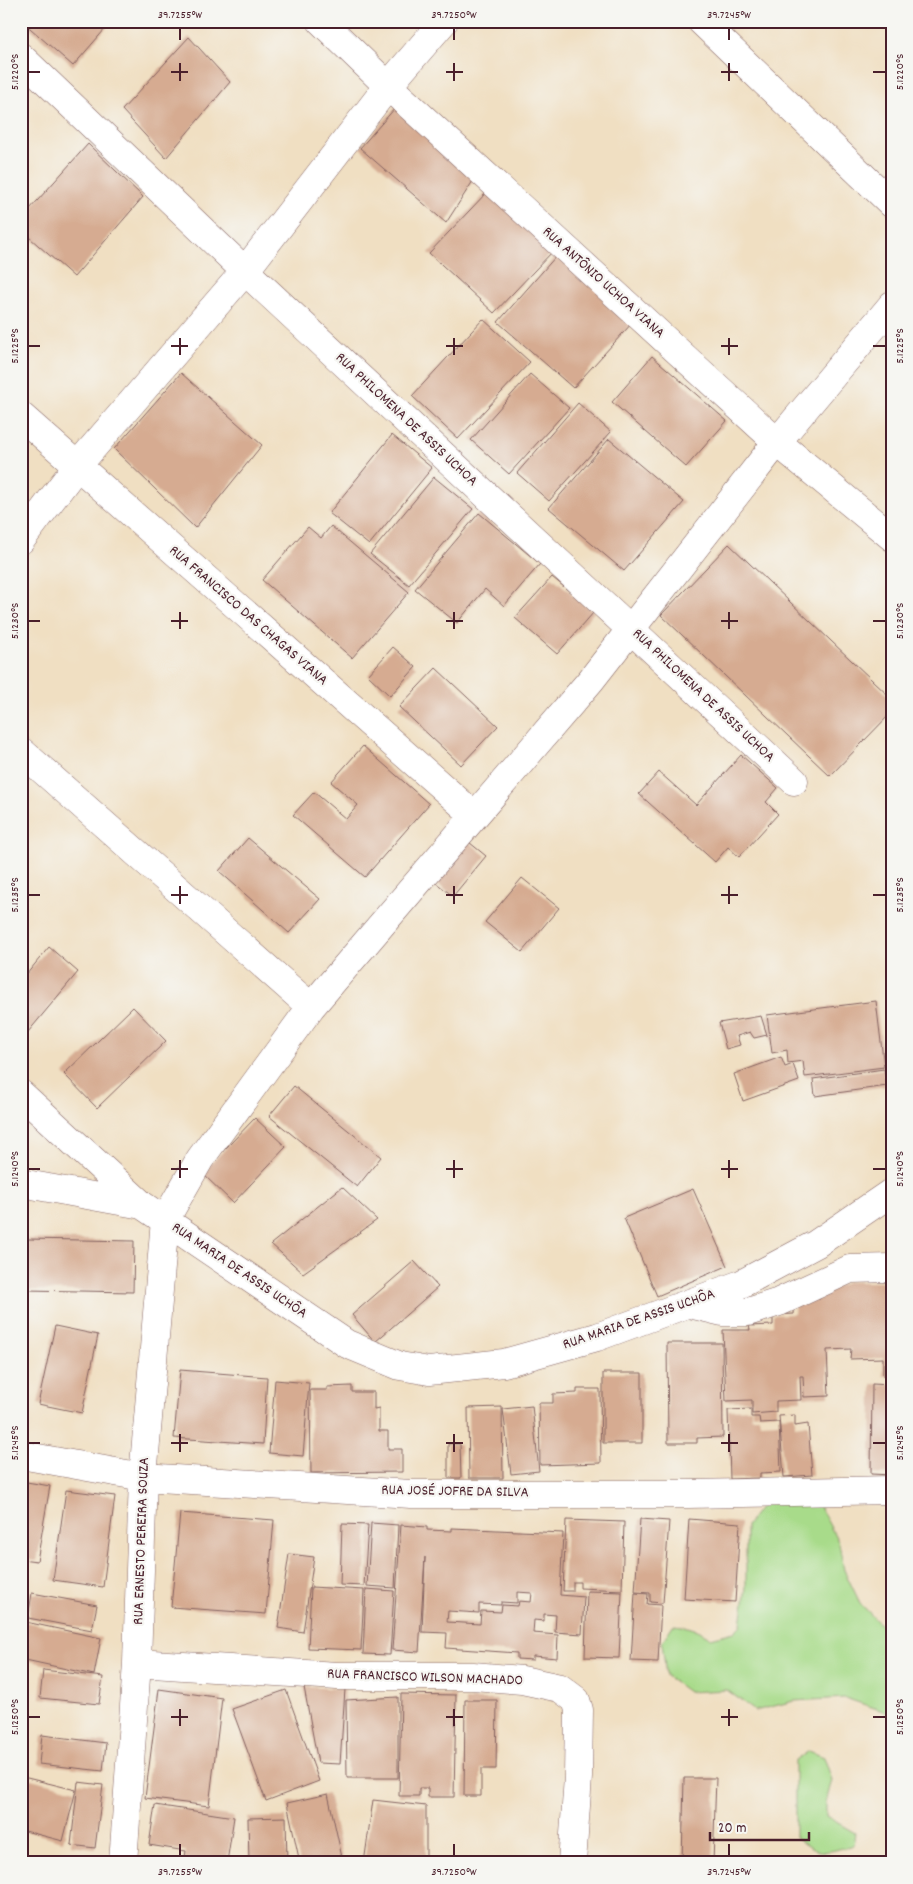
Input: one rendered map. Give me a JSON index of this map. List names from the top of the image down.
{
  "streets": {
    "street": [
      "RUA ANTÔNIO UCHOA VIANA",
      "RUA PHILOMENA DE ASSIS UCHOA",
      "RUA FRANCISCO DAS CHAGAS VIANA",
      "RUA MARIA DE ASSIS UCHÔA",
      "RUA JOSÉ JOFRE DA SILVA",
      "RUA ERNESTO PEREIRA SOUZA",
      "RUA FRANCISCO WILSON MACHADO"
    ]
  },
  "crossings": [
    ["RUA MARIA DE ASSIS UCHÔA", "RUA ERNESTO PEREIRA SOUZA"],
    ["RUA JOSÉ JOFRE DA SILVA", "RUA ERNESTO PEREIRA SOUZA"],
    ["RUA ERNESTO PEREIRA SOUZA", "RUA FRANCISCO WILSON MACHADO"]
  ],
  "scale_bar": "20 m",
  "coordinates": [
    "39.7255°W",
    "39.7250°W",
    "39.7245°W",
    "5.1220°S",
    "5.1225°S",
    "5.1230°S",
    "5.1235°S",
    "5.1240°S",
    "5.1245°S",
    "5.1250°S"
  ]
}
